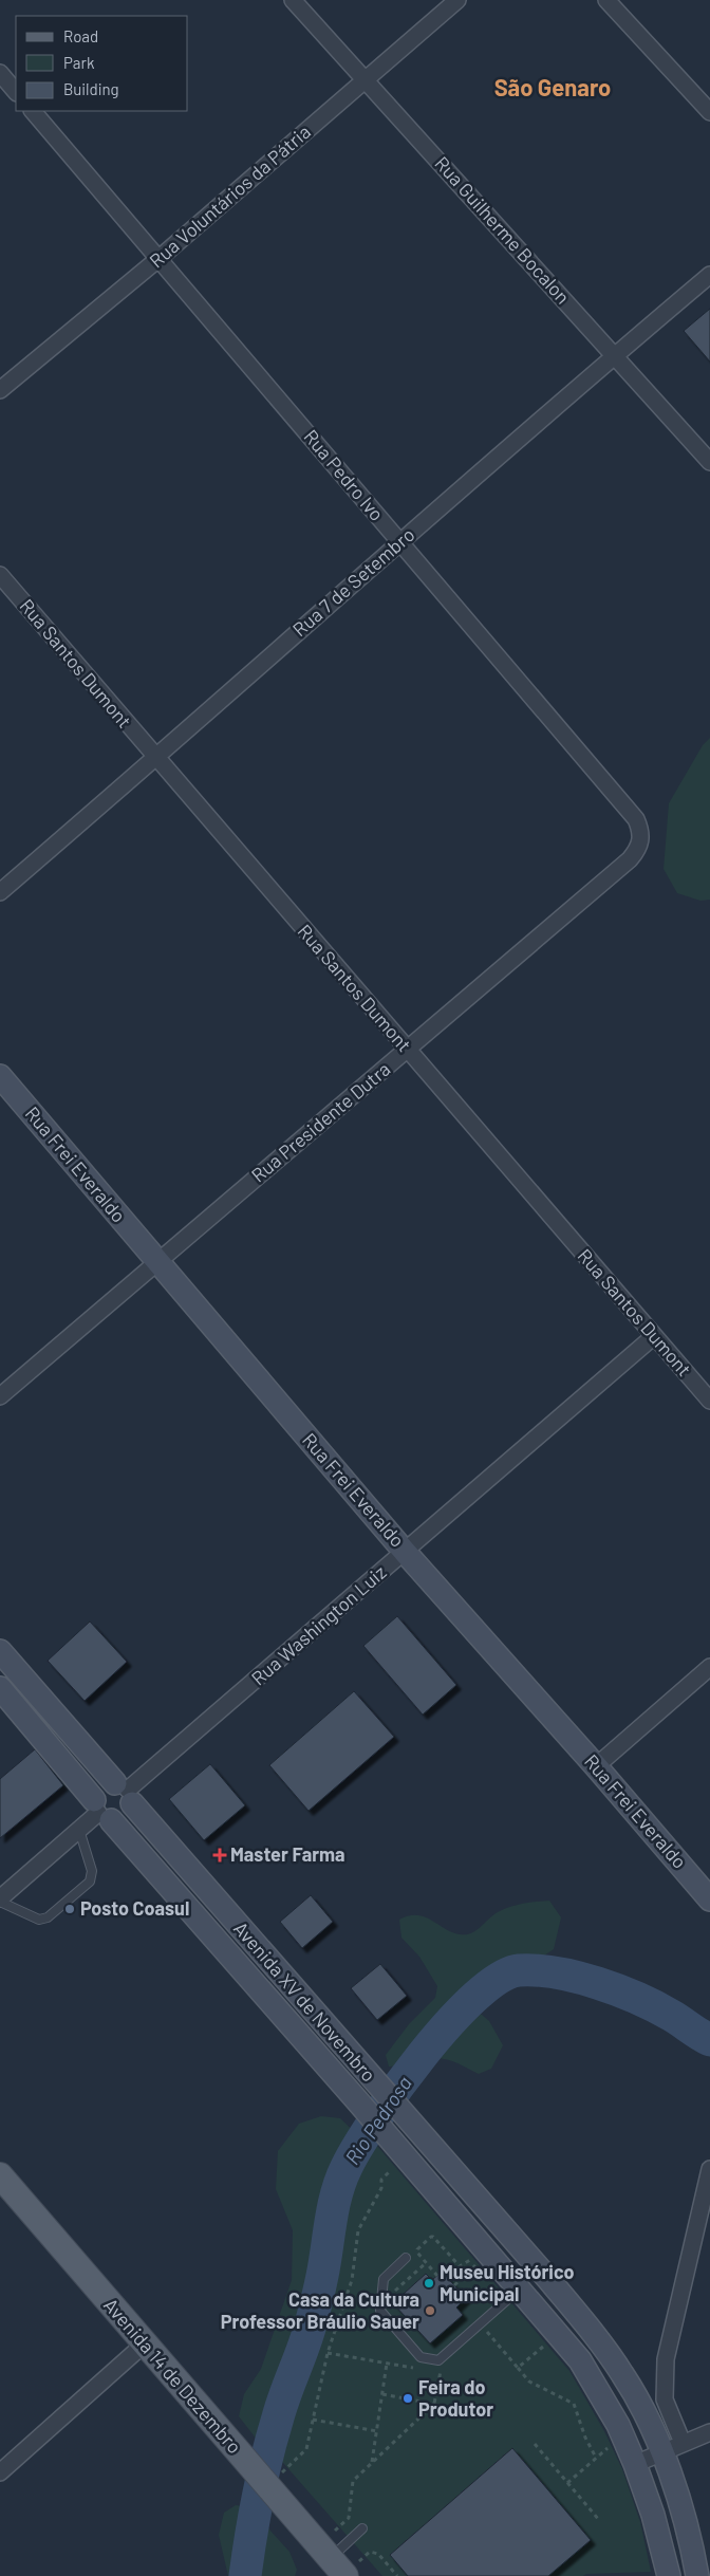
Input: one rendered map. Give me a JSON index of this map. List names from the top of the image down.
{
  "streets": {
    "main road": ["Rua Frei Everaldo", "Avenida XV de Novembro", "Avenida 14 de Dezembro"],
    "street": [
      "Rua Voluntários da Pátria",
      "Rua Guilherme Bocalon",
      "Rua Pedro Ivo",
      "Rua 7 de Setembro",
      "Rua Santos Dumont",
      "Rua Presidente Dutra",
      "Rua Washington Luiz"
    ]
  },
  "crossings": [
    ["Rua Voluntários da Pátria", "Rua Guilherme Bocalon"],
    ["Rua Voluntários da Pátria", "Rua Pedro Ivo"],
    ["Rua Guilherme Bocalon", "Rua 7 de Setembro"],
    ["Rua Pedro Ivo", "Rua 7 de Setembro"],
    ["Rua Pedro Ivo", "Rua Presidente Dutra"],
    ["Rua 7 de Setembro", "Rua Santos Dumont"],
    ["Rua Santos Dumont", "Rua Presidente Dutra"],
    ["Rua Santos Dumont", "Rua Washington Luiz"],
    ["Rua Presidente Dutra", "Rua Frei Everaldo"],
    ["Rua Frei Everaldo", "Rua Washington Luiz"],
    ["Rua Washington Luiz", "Avenida XV de Novembro"]
  ],
  "districts": ["São Genaro"],
  "water": ["Rio Pedrosa"],
  "places": {
    "health": ["Master Farma"],
    "other": [
      "Posto Coasul",
      "Museu Histórico Municipal",
      "Casa da Cultura Professor Bráulio Sauer",
      "Feira do Produtor"
    ]
  },
  "legend": ["Road", "Park", "Building"]
}
